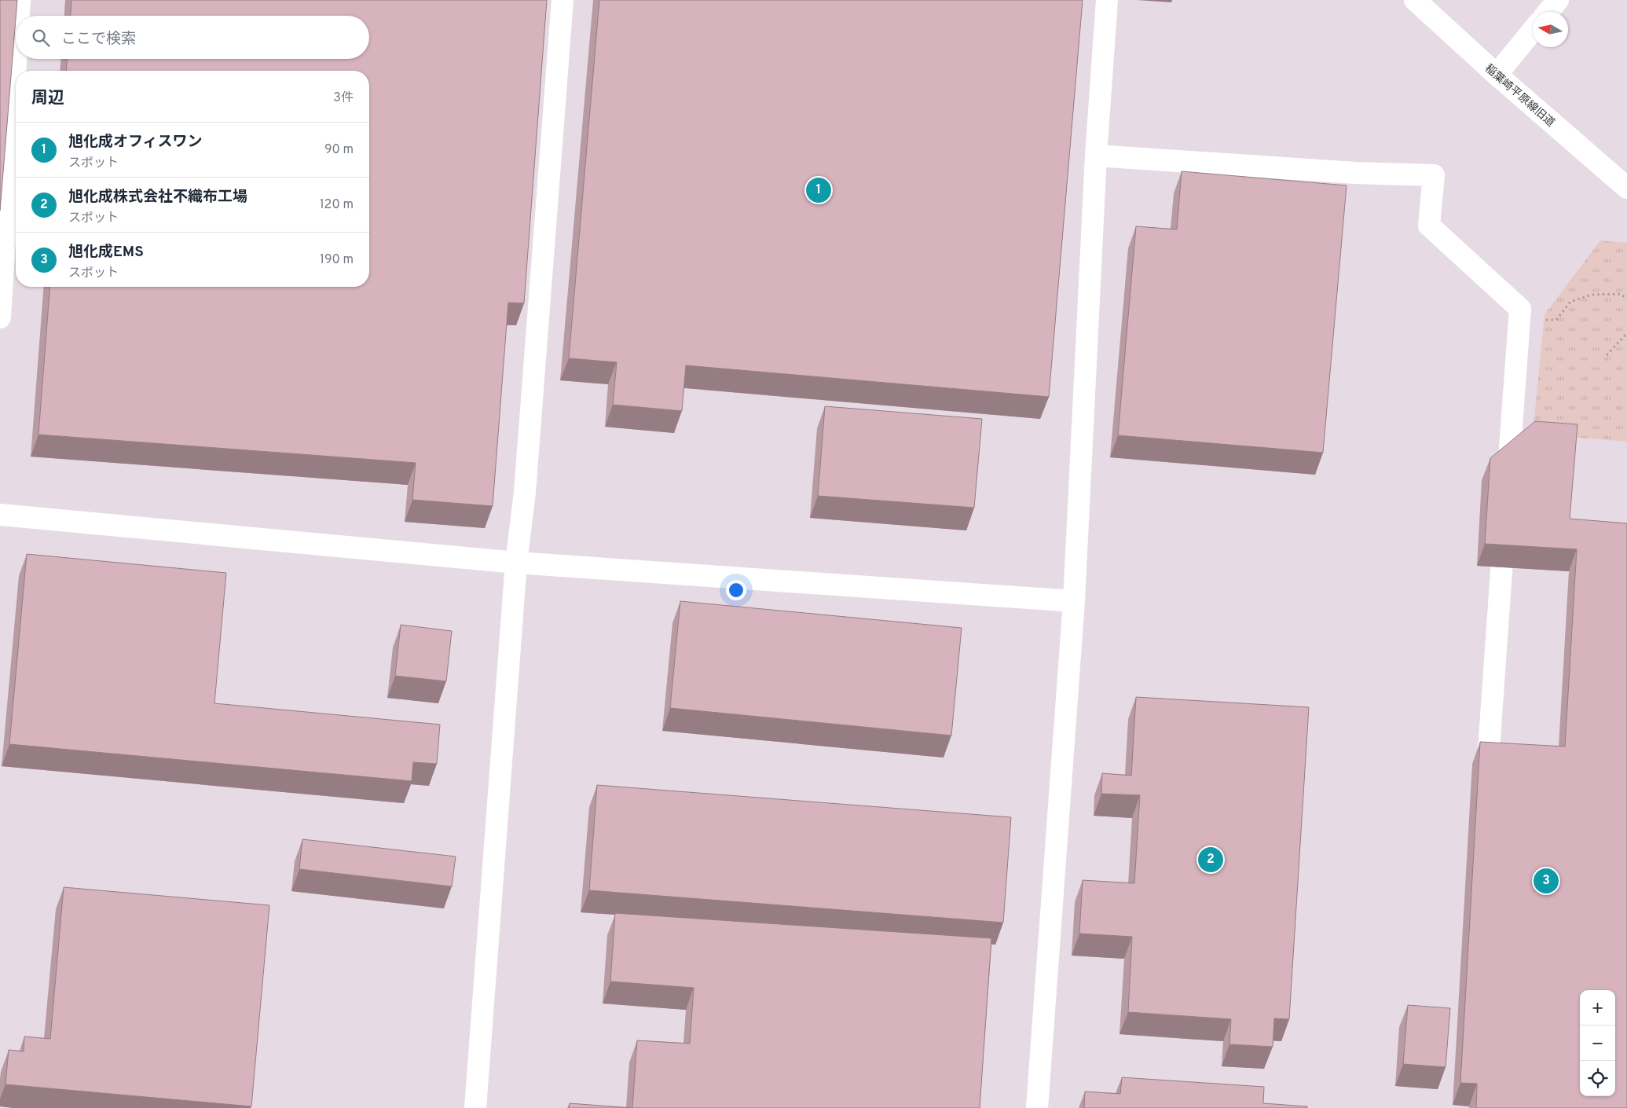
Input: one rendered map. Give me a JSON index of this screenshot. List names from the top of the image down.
{
  "streets": {
    "street": ["稲葉崎平原線旧道"]
  },
  "north": "left",
  "page": {
    "search": "ここで検索",
    "heading": ["周辺", "3件"],
    "list": [
      {
        "mark": "1",
        "name": "旭化成オフィスワン",
        "note": "スポット",
        "value": "90 m"
      },
      {
        "mark": "2",
        "name": "旭化成株式会社不織布工場",
        "note": "スポット",
        "value": "120 m"
      },
      {
        "mark": "3",
        "name": "旭化成EMS",
        "note": "スポット",
        "value": "190 m"
      }
    ],
    "pins": ["1", "2", "3"],
    "map_buttons": ["+", "−"]
  }
}
